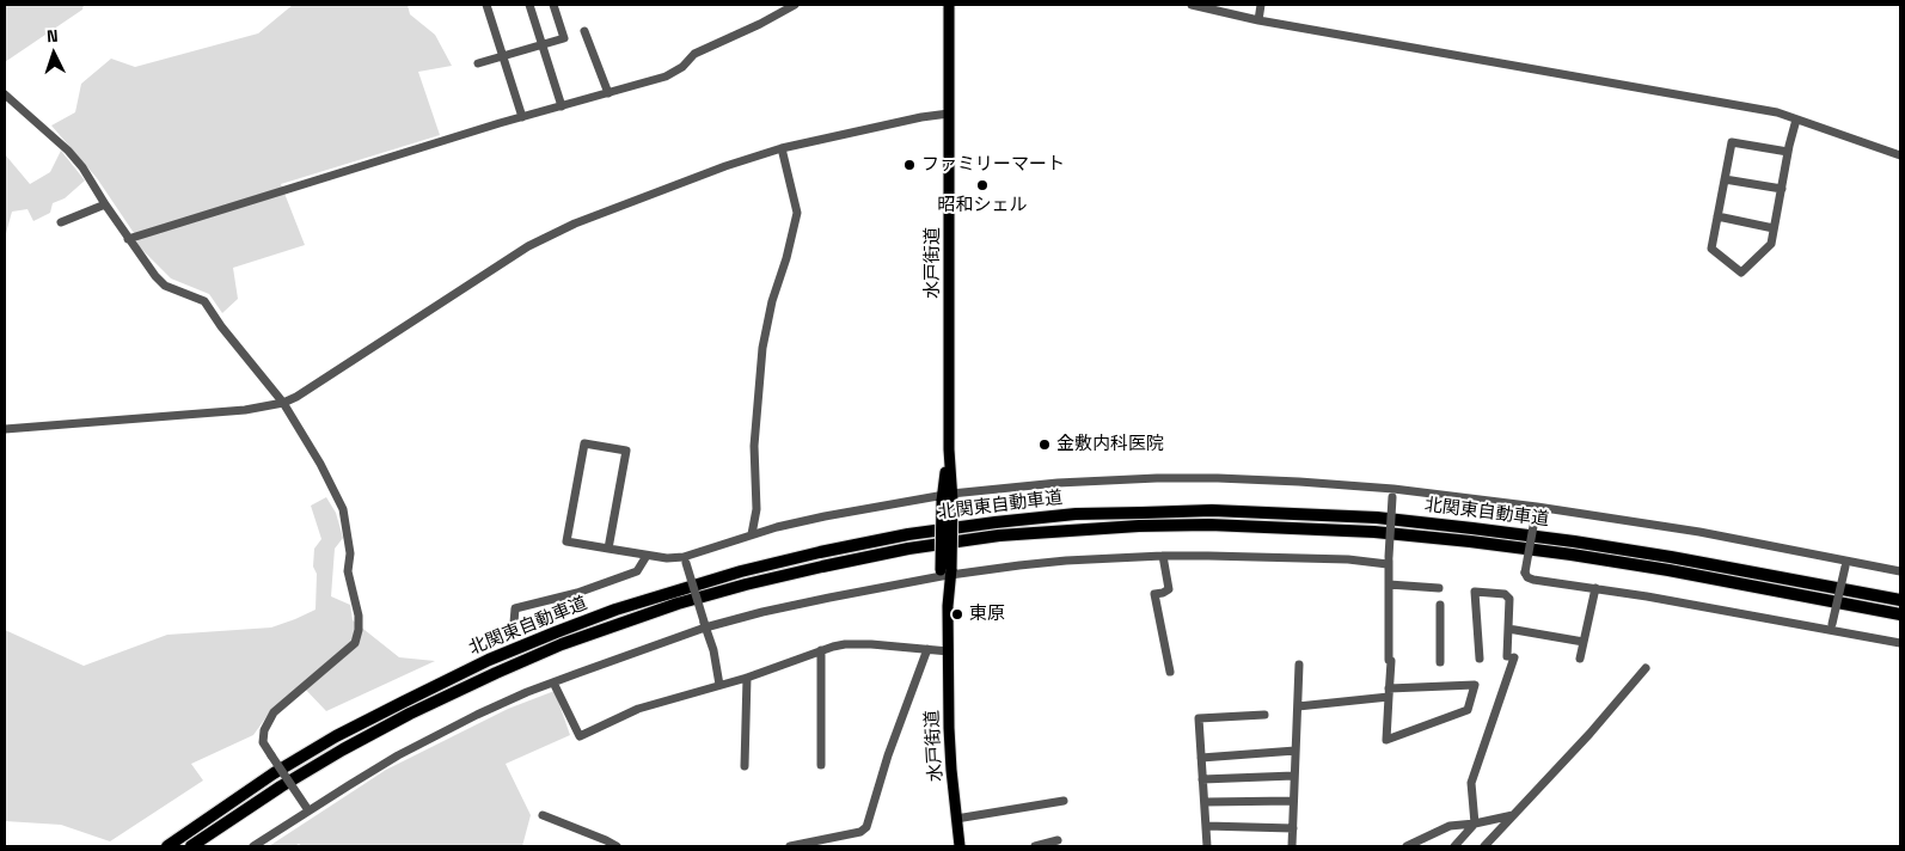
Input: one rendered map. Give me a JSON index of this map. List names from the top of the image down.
{
  "streets": {
    "highway": ["北関東自動車道"],
    "main road": ["水戸街道"]
  },
  "places": [
    "ファミリーマート",
    "昭和シェル",
    "金敷内科医院",
    "東原"
  ],
  "north": "top"
}
